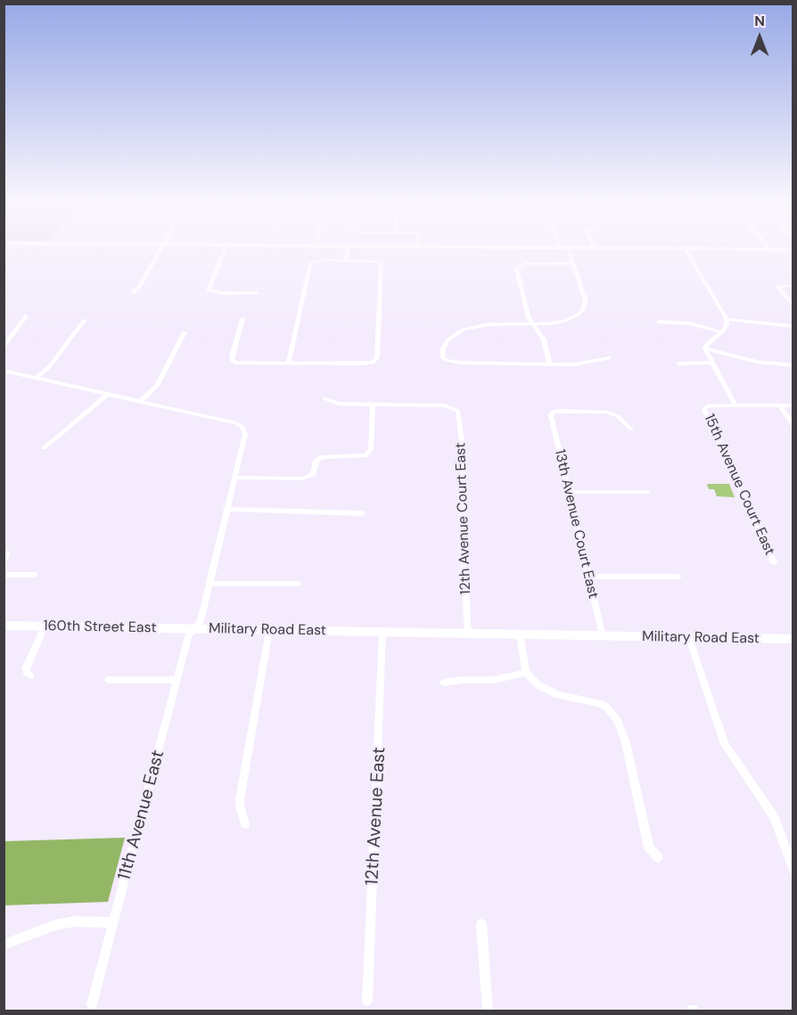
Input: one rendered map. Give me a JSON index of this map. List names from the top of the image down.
{
  "streets": {
    "main road": ["160th Street East", "Military Road East"],
    "street": [
      "15th Avenue Court East",
      "12th Avenue Court East",
      "13th Avenue Court East",
      "11th Avenue East",
      "12th Avenue East"
    ]
  },
  "crossings": [
    ["12th Avenue Court East", "Military Road East"],
    ["13th Avenue Court East", "Military Road East"],
    ["160th Street East", "Military Road East"],
    ["160th Street East", "11th Avenue East"],
    ["Military Road East", "11th Avenue East"],
    ["Military Road East", "12th Avenue East"]
  ],
  "north": "top"
}
